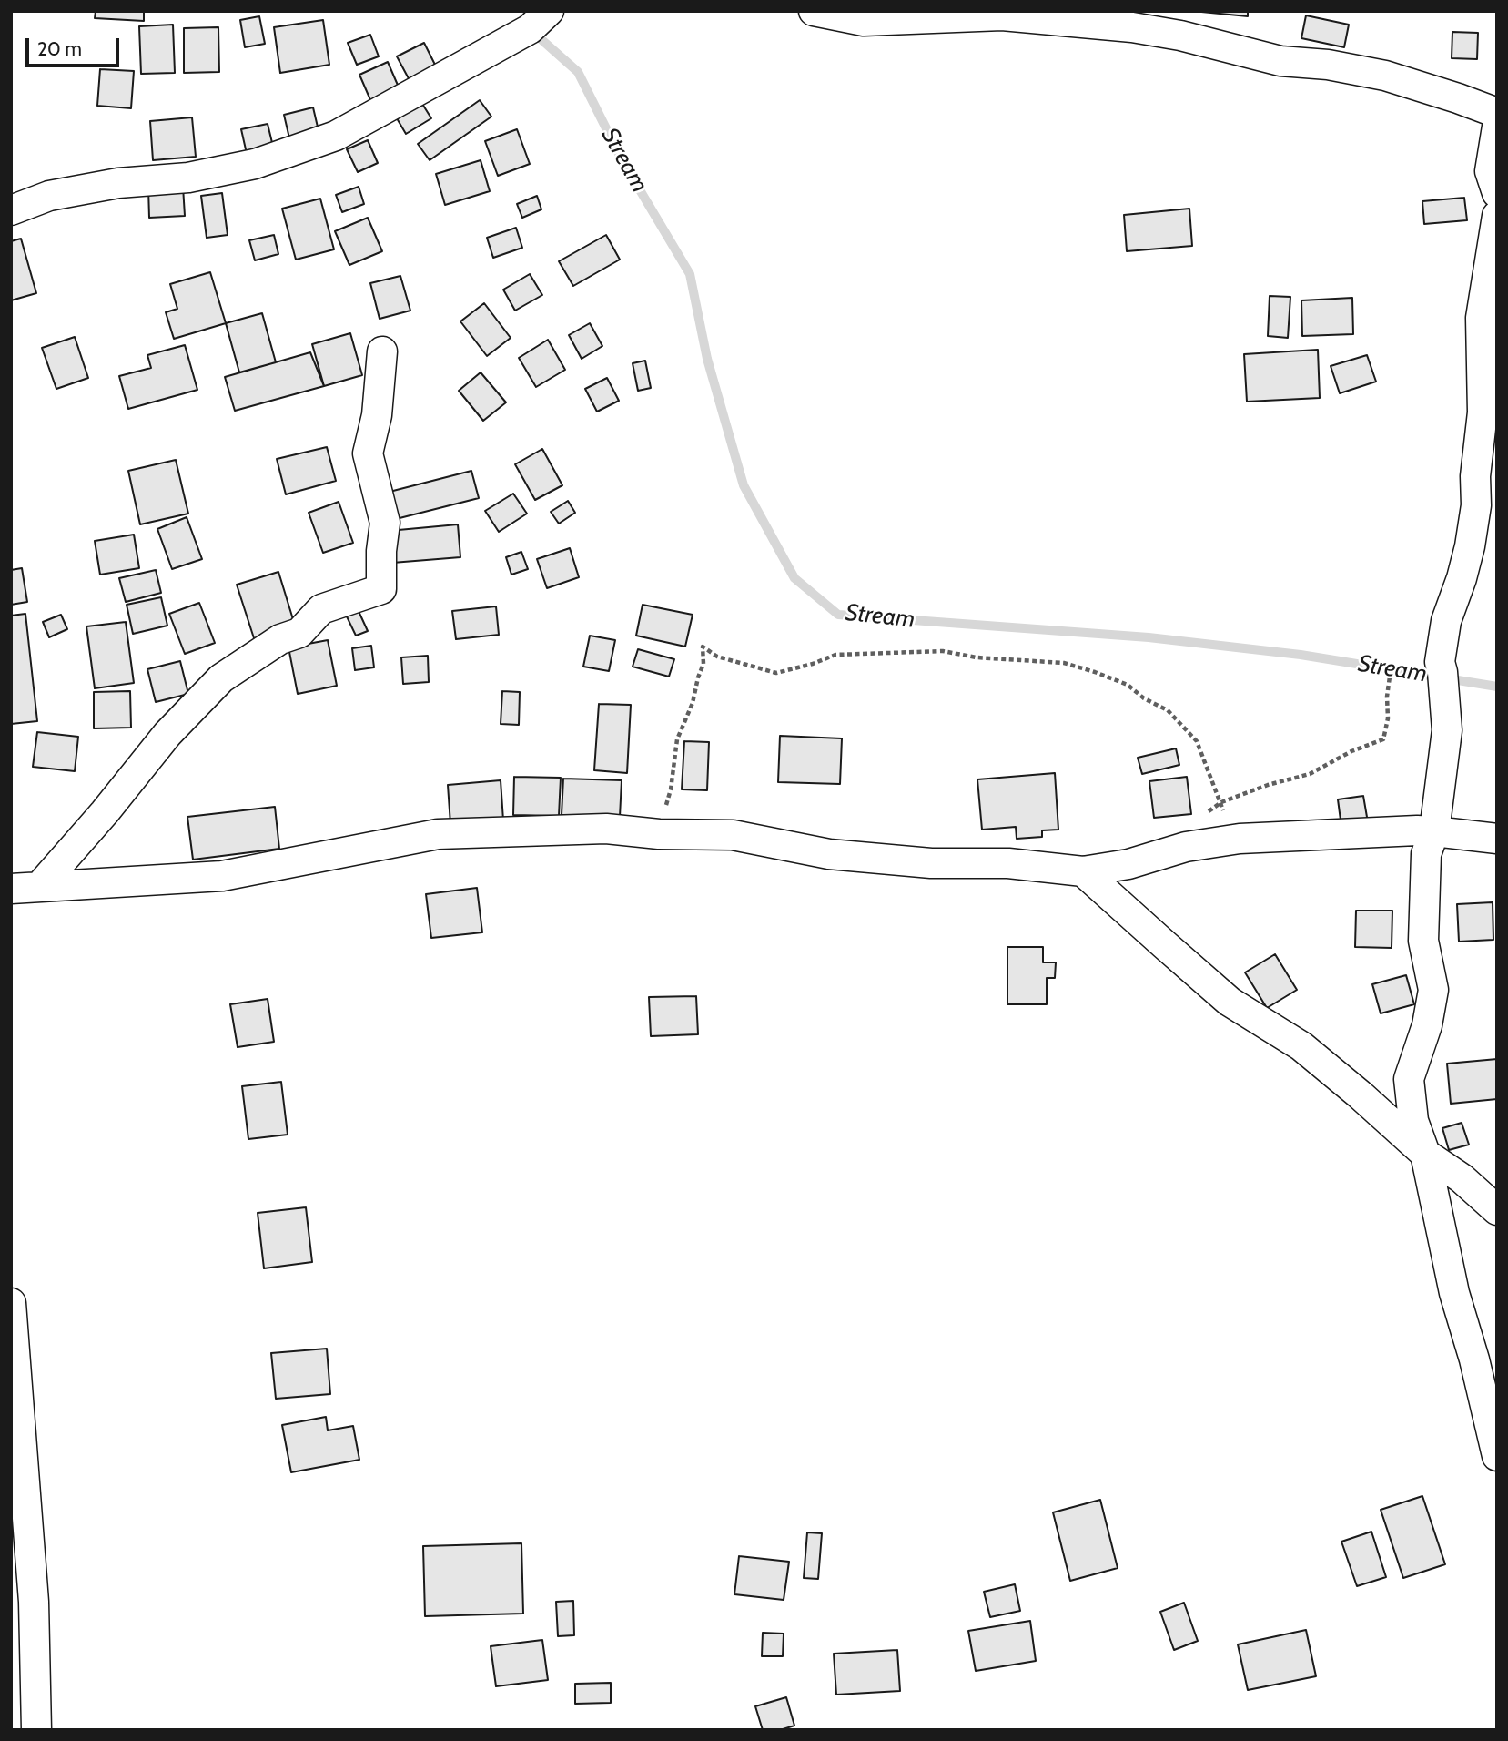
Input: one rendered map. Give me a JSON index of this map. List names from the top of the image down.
{
  "water": ["Stream"],
  "scale_bar": "20 m"
}
